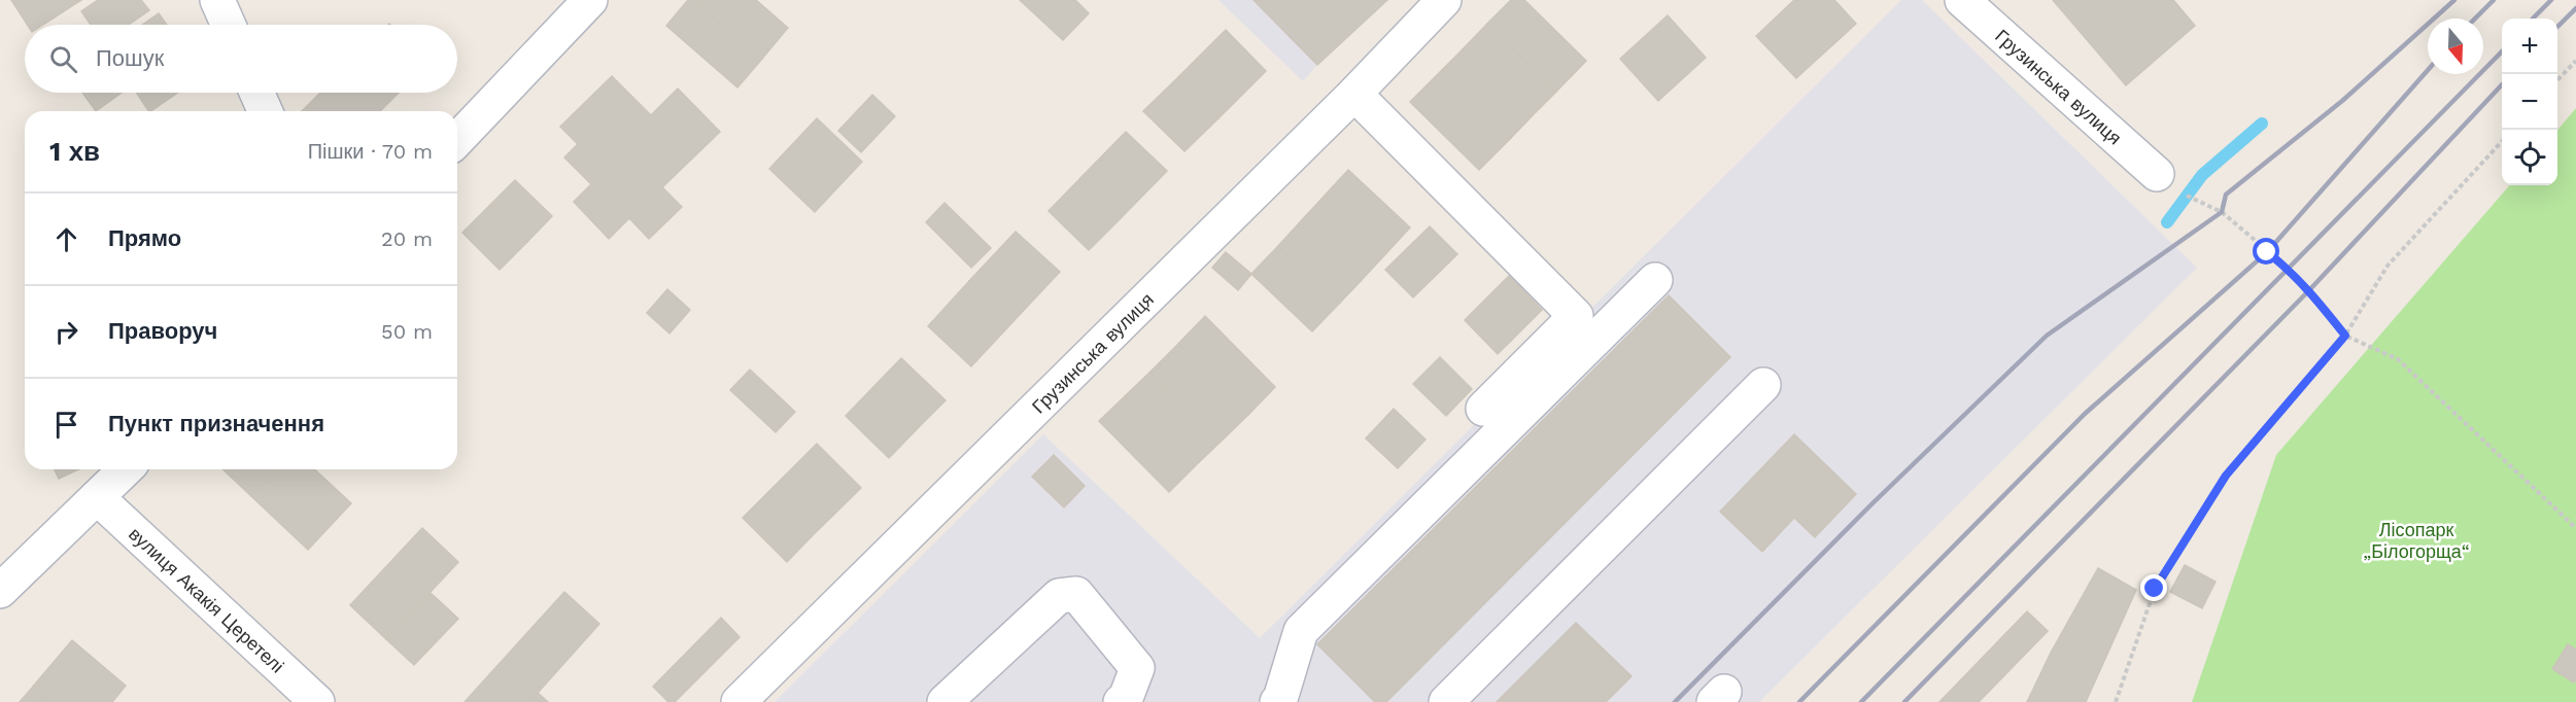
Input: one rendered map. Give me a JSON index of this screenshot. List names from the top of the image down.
{
  "streets": {
    "street": ["Грузинська вулиця", "вулиця Акакія Церетелі"]
  },
  "parks": ["Лісопарк „Білогорща“"],
  "north": "bottom",
  "page": {
    "map_buttons": ["+", "−"],
    "search": "Пошук",
    "heading": ["1 хв", "Пішки · 70 m"],
    "list": [
      ["Прямо", "20 m"],
      ["Праворуч", "50 m"],
      "Пункт призначення"
    ]
  }
}
